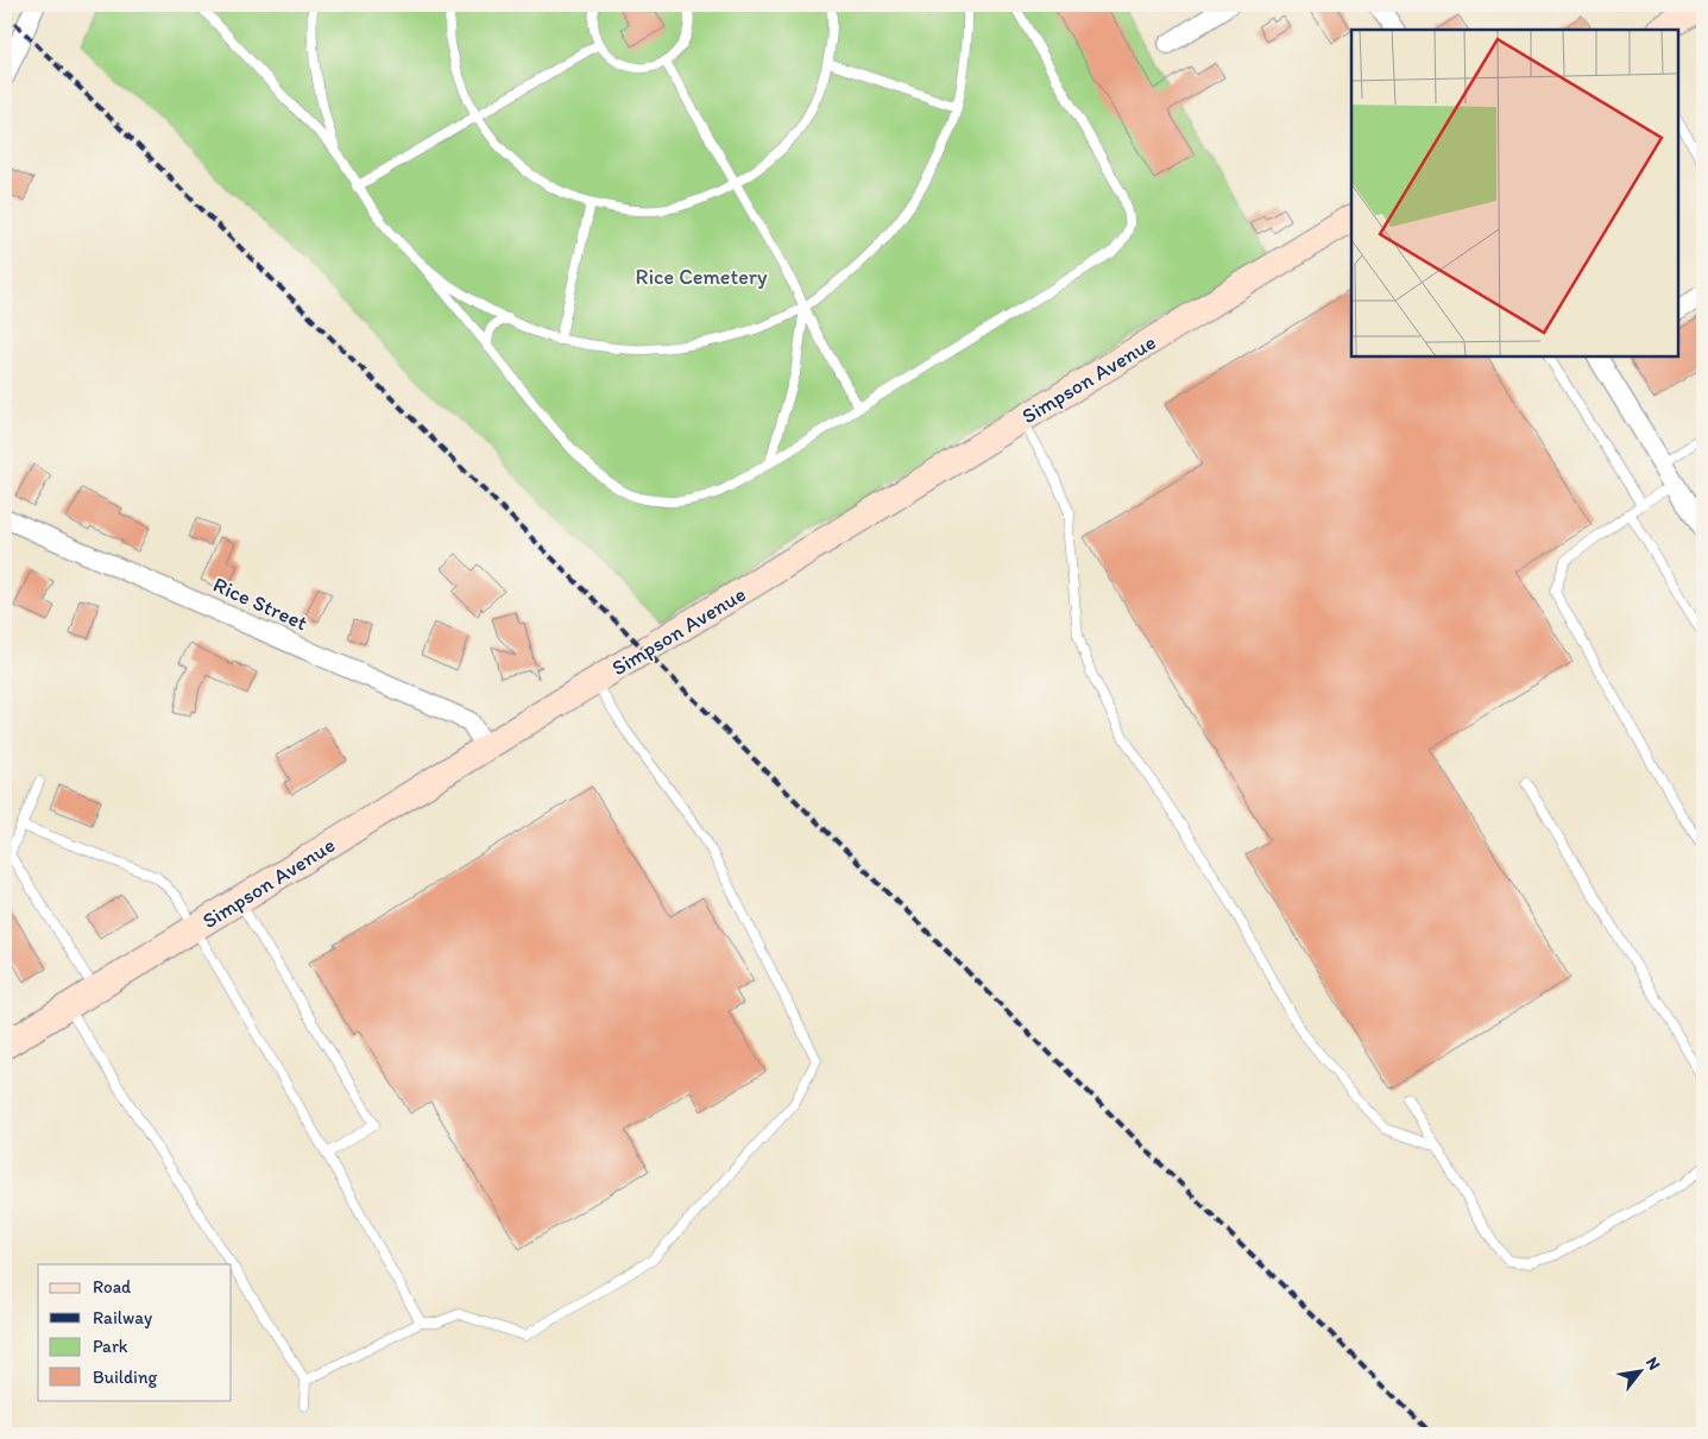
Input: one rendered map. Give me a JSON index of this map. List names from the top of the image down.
{
  "streets": {
    "street": ["Simpson Avenue", "Rice Street"]
  },
  "crossings": [
    ["Simpson Avenue", "Rice Street"]
  ],
  "parks": ["Rice Cemetery"],
  "legend": [
    "Road",
    "Railway",
    "Park",
    "Building"
  ],
  "north": "top right"
}
